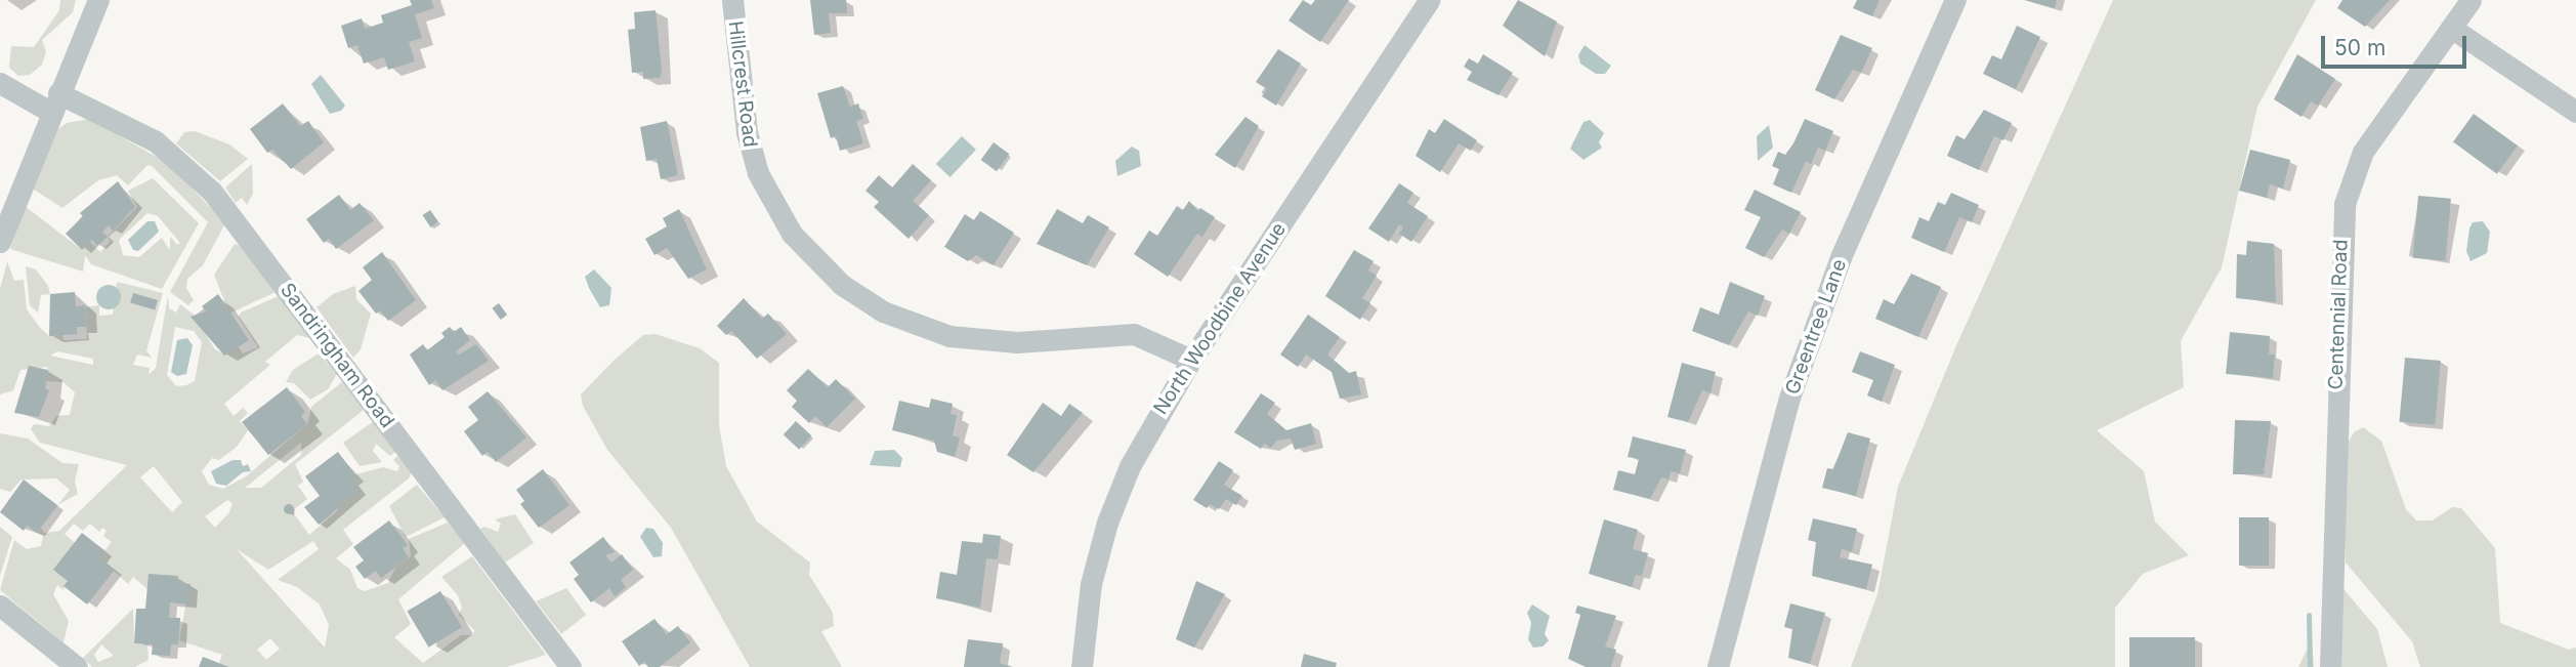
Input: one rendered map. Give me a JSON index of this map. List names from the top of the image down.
{
  "streets": {
    "street": [
      "Hillcrest Road",
      "Centennial Road",
      "North Woodbine Avenue",
      "Greentree Lane",
      "Sandringham Road"
    ]
  },
  "crossings": [
    ["Hillcrest Road", "North Woodbine Avenue"]
  ],
  "scale_bar": "50 m"
}
